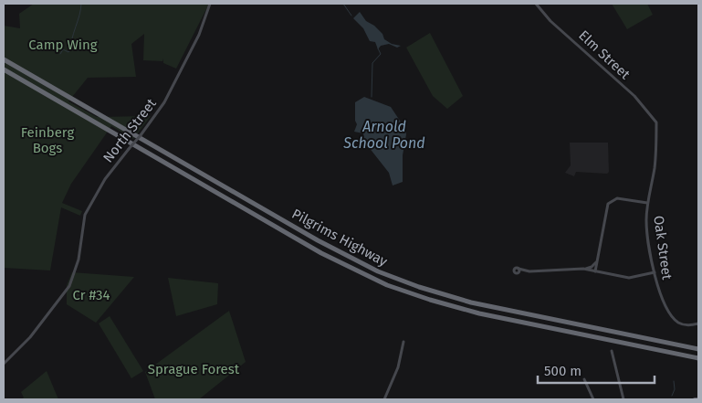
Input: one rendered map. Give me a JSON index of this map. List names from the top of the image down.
{
  "streets": {
    "highway": ["Pilgrims Highway"],
    "street": ["Elm Street", "North Street", "Oak Street"]
  },
  "crossings": [
    ["Elm Street", "Oak Street"]
  ],
  "water": ["Arnold School Pond"],
  "parks": [
    "Camp Wing",
    "Feinberg Bogs",
    "Cr #34",
    "Sprague Forest"
  ],
  "scale_bar": "500 m"
}
